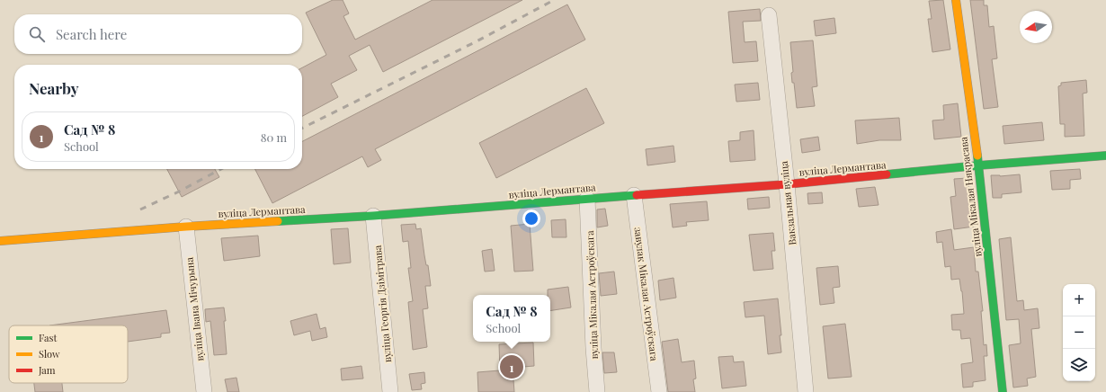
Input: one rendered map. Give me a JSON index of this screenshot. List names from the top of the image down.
{
  "streets": {
    "street": [
      "вуліца Лермантава",
      "вуліца Мікалая Някрасава",
      "Вакзальная вуліца",
      "завулак Мікалая Астроўскага",
      "вуліца Мікалая Астроўскага",
      "вуліца Георгія Дзімітрава",
      "вуліца Івана Мічурына"
    ]
  },
  "crossings": [
    ["вуліца Лермантава", "вуліца Мікалая Някрасава"],
    ["вуліца Лермантава", "Вакзальная вуліца"],
    ["вуліца Лермантава", "завулак Мікалая Астроўскага"],
    ["вуліца Лермантава", "вуліца Мікалая Астроўскага"],
    ["вуліца Лермантава", "вуліца Георгія Дзімітрава"],
    ["вуліца Лермантава", "вуліца Івана Мічурына"]
  ],
  "legend": ["Fast", "Slow", "Jam"],
  "north": "left",
  "page": {
    "search": "Search here",
    "heading": "Nearby",
    "list": [
      {
        "mark": "1",
        "name": "Сад № 8",
        "note": "School",
        "value": "80 m"
      }
    ],
    "map_buttons": ["+", "−"],
    "popup": ["Сад № 8", "School"],
    "pins": "1"
  }
}
